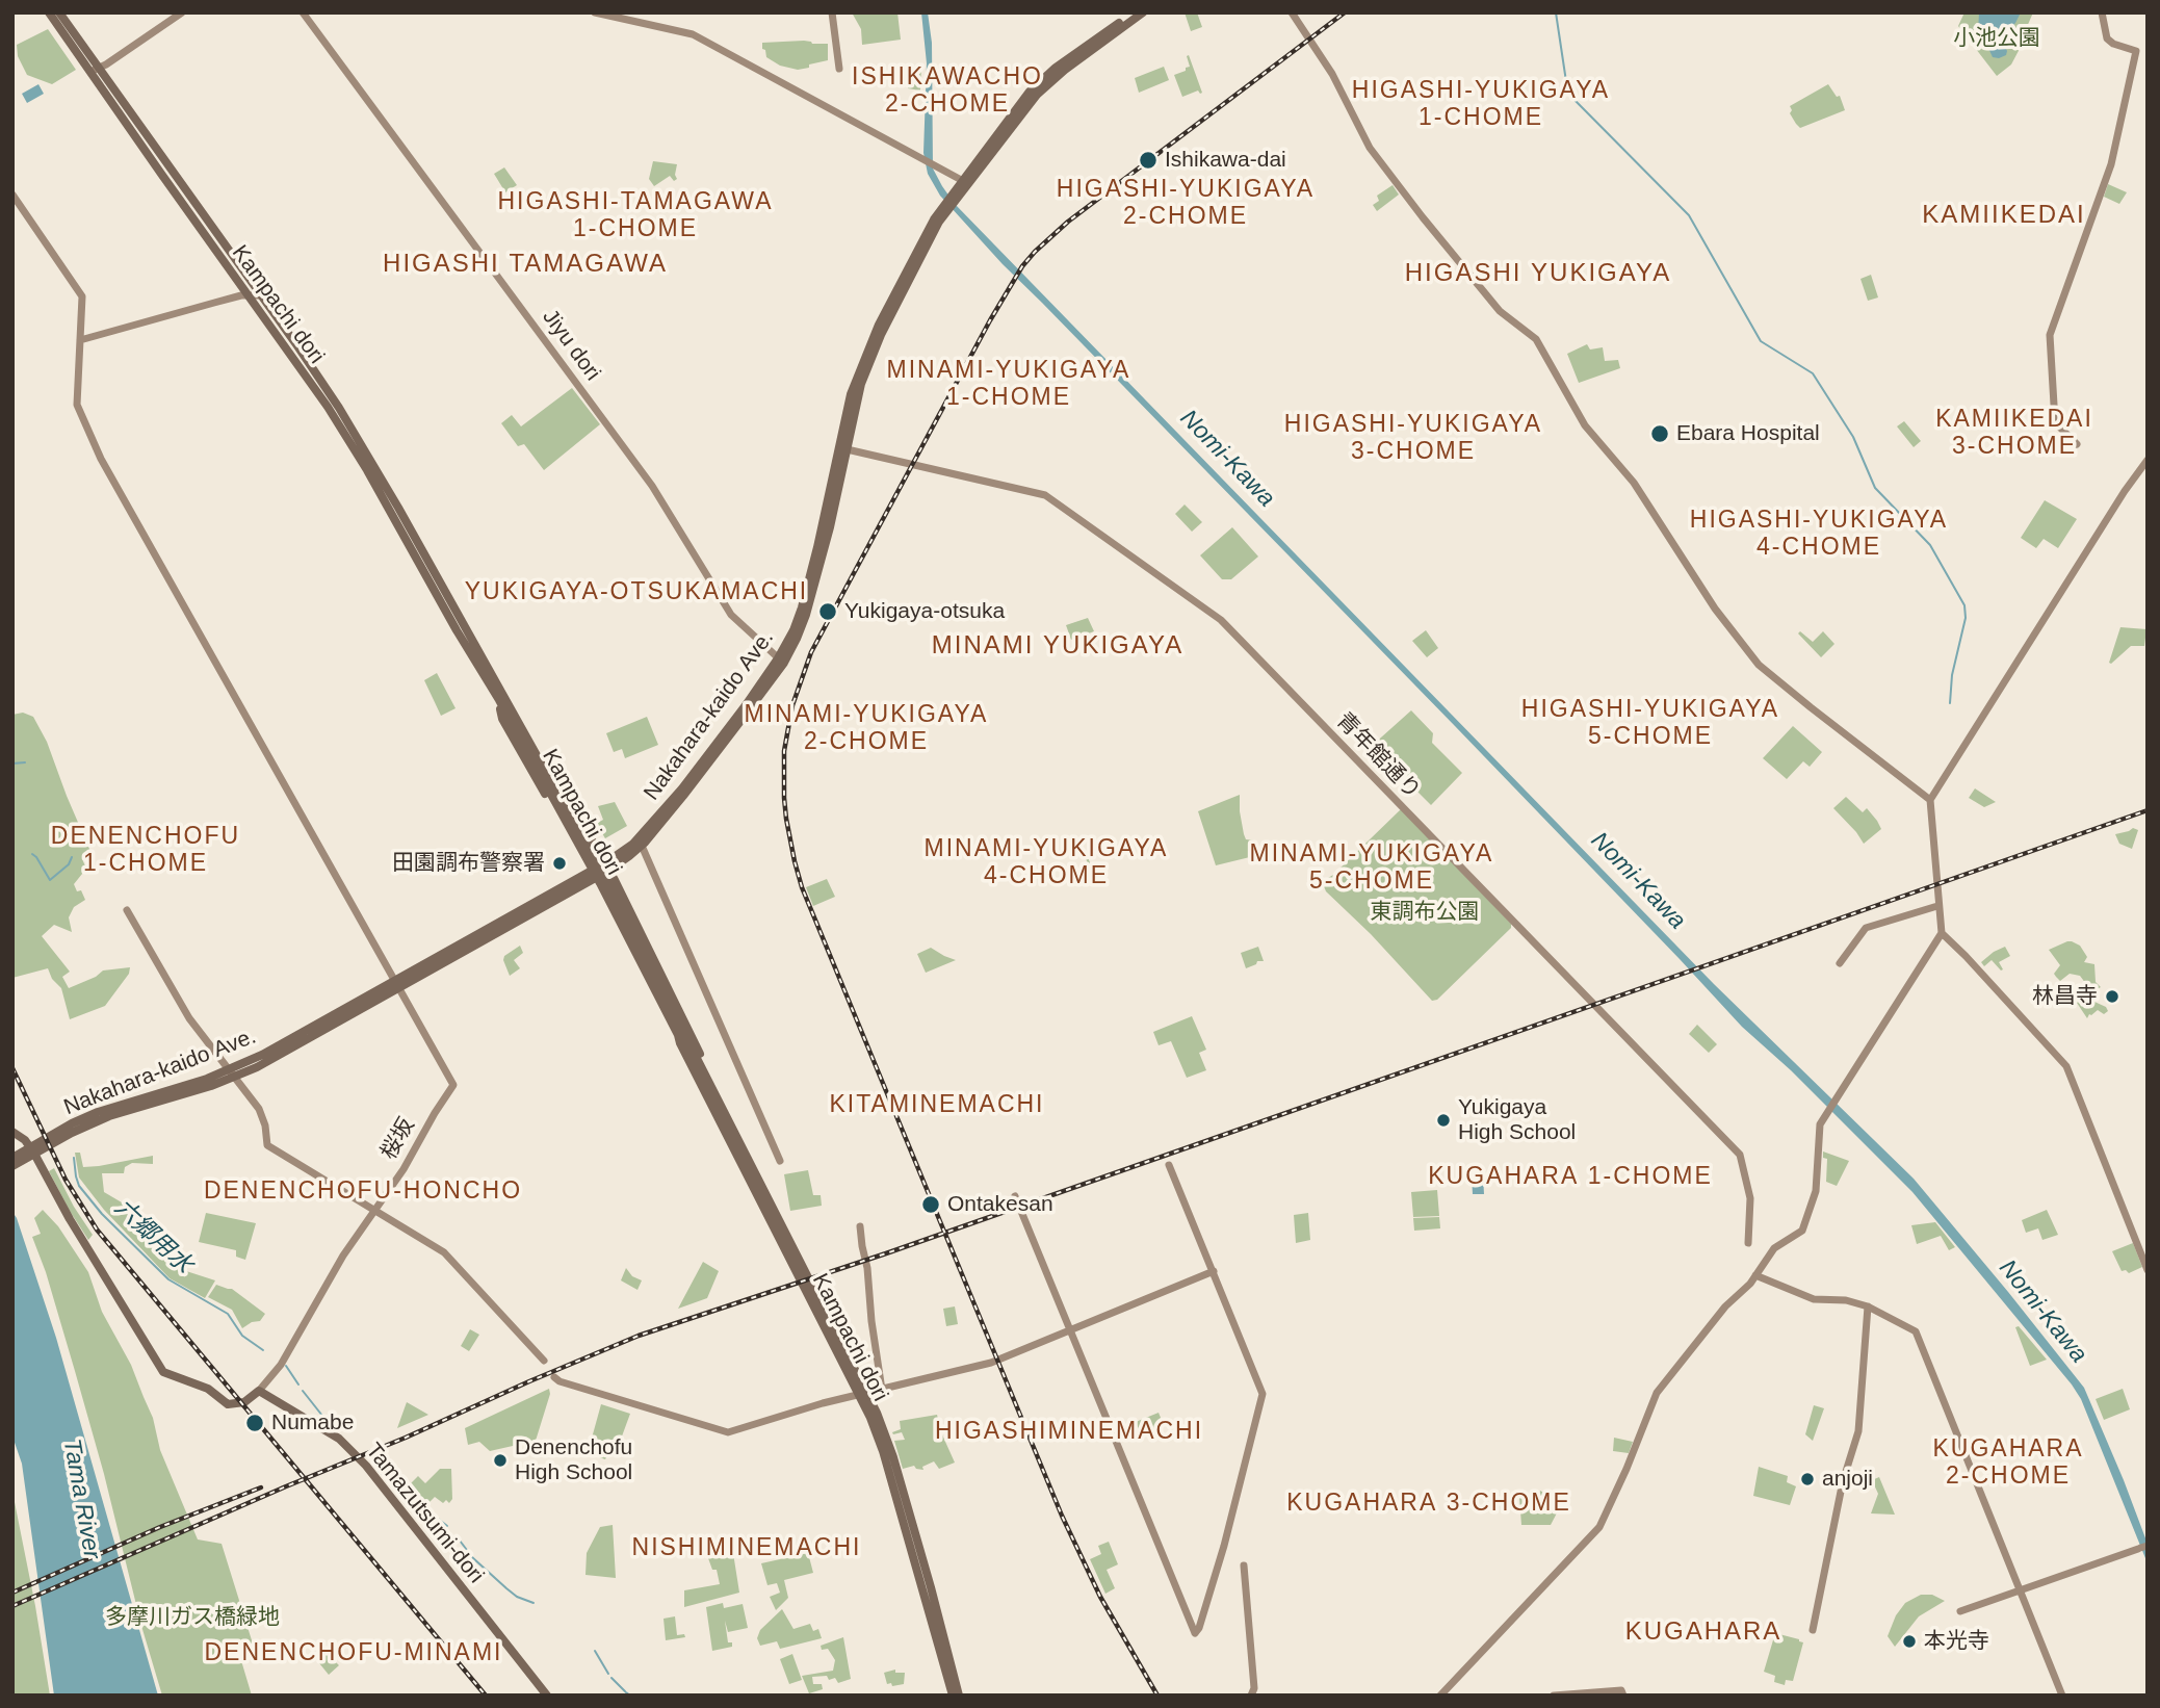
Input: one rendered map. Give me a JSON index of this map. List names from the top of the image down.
{
  "streets": {
    "main road": ["Kampachi dori", "Nakahara-kaido Ave.", "Tamazutsumi-dori"],
    "street": ["Jiyu dori", "青年館通り", "桜坂"]
  },
  "crossings": [
    ["Jiyu dori", "Nakahara-kaido Ave."],
    ["Nakahara-kaido Ave.", "桜坂"],
    ["桜坂", "Tamazutsumi-dori"]
  ],
  "districts": [
    "ISHIKAWACHO 2-CHOME",
    "HIGASHI-YUKIGAYA 1-CHOME",
    "HIGASHI-YUKIGAYA 2-CHOME",
    "HIGASHI-TAMAGAWA 1-CHOME",
    "KAMIIKEDAI",
    "HIGASHI TAMAGAWA",
    "HIGASHI YUKIGAYA",
    "MINAMI-YUKIGAYA 1-CHOME",
    "KAMIIKEDAI 3-CHOME",
    "HIGASHI-YUKIGAYA 3-CHOME",
    "HIGASHI-YUKIGAYA 4-CHOME",
    "YUKIGAYA-OTSUKAMACHI",
    "MINAMI YUKIGAYA",
    "HIGASHI-YUKIGAYA 5-CHOME",
    "MINAMI-YUKIGAYA 2-CHOME",
    "DENENCHOFU 1-CHOME",
    "MINAMI-YUKIGAYA 4-CHOME",
    "MINAMI-YUKIGAYA 5-CHOME",
    "KITAMINEMACHI",
    "KUGAHARA 1-CHOME",
    "DENENCHOFU-HONCHO",
    "HIGASHIMINEMACHI",
    "KUGAHARA 2-CHOME",
    "KUGAHARA 3-CHOME",
    "NISHIMINEMACHI",
    "KUGAHARA",
    "DENENCHOFU-MINAMI"
  ],
  "water": ["Nomi-Kawa", "六郷用水", "Tama River"],
  "parks": ["小池公園", "東調布公園", "多摩川ガス橋緑地"],
  "places": [
    "Ishikawa-dai",
    "Ebara Hospital",
    "Yukigaya-otsuka",
    "田園調布警察署",
    "林昌寺",
    "Yukigaya High School",
    "Ontakesan",
    "Numabe",
    "Denenchofu High School",
    "anjoji",
    "本光寺"
  ]
}
